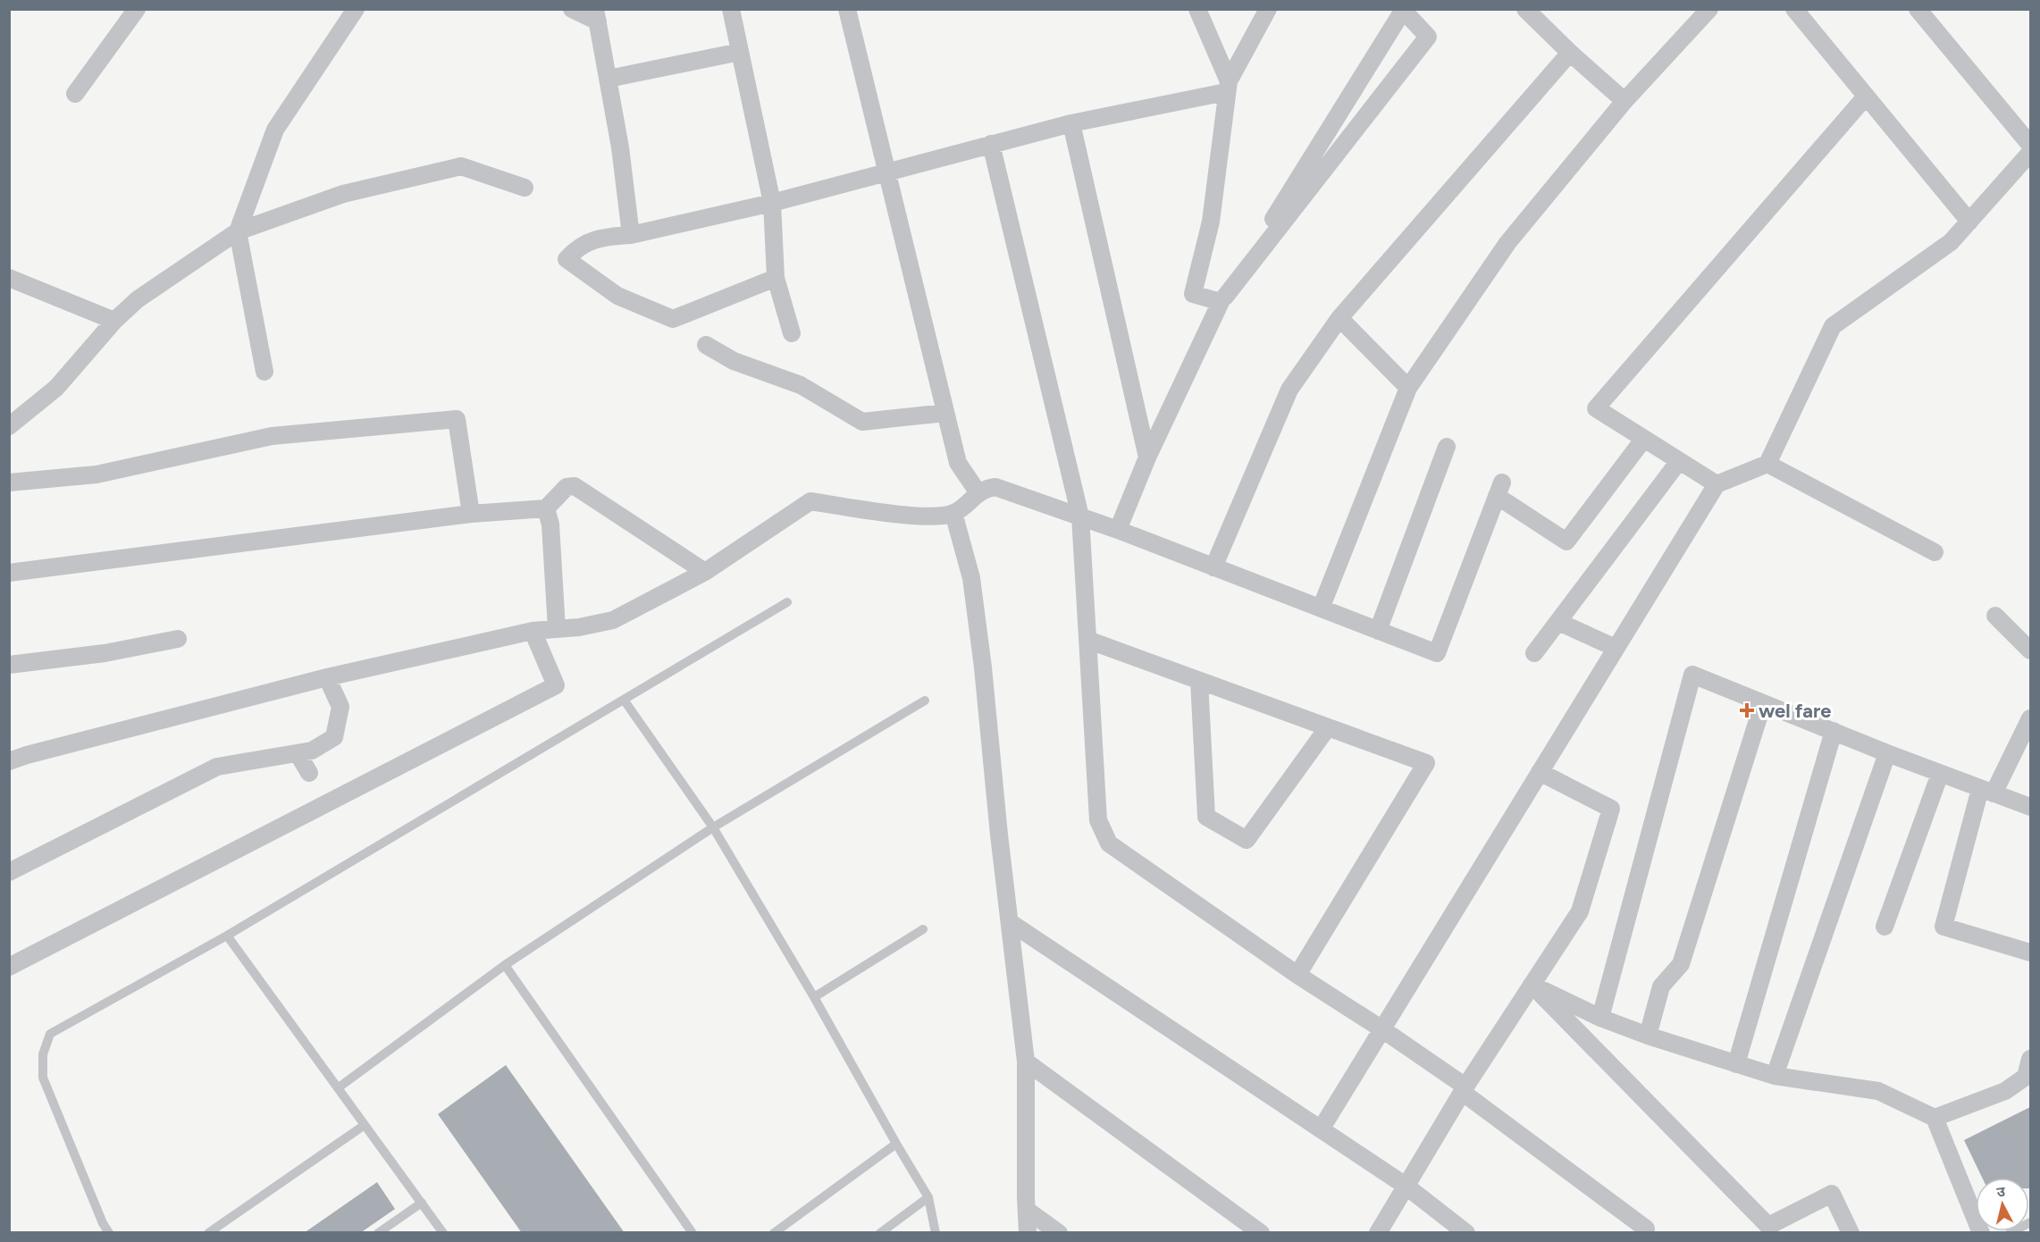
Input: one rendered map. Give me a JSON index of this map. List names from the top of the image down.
{
  "places": {
    "health": ["wel fare"]
  },
  "north": "top"
}
